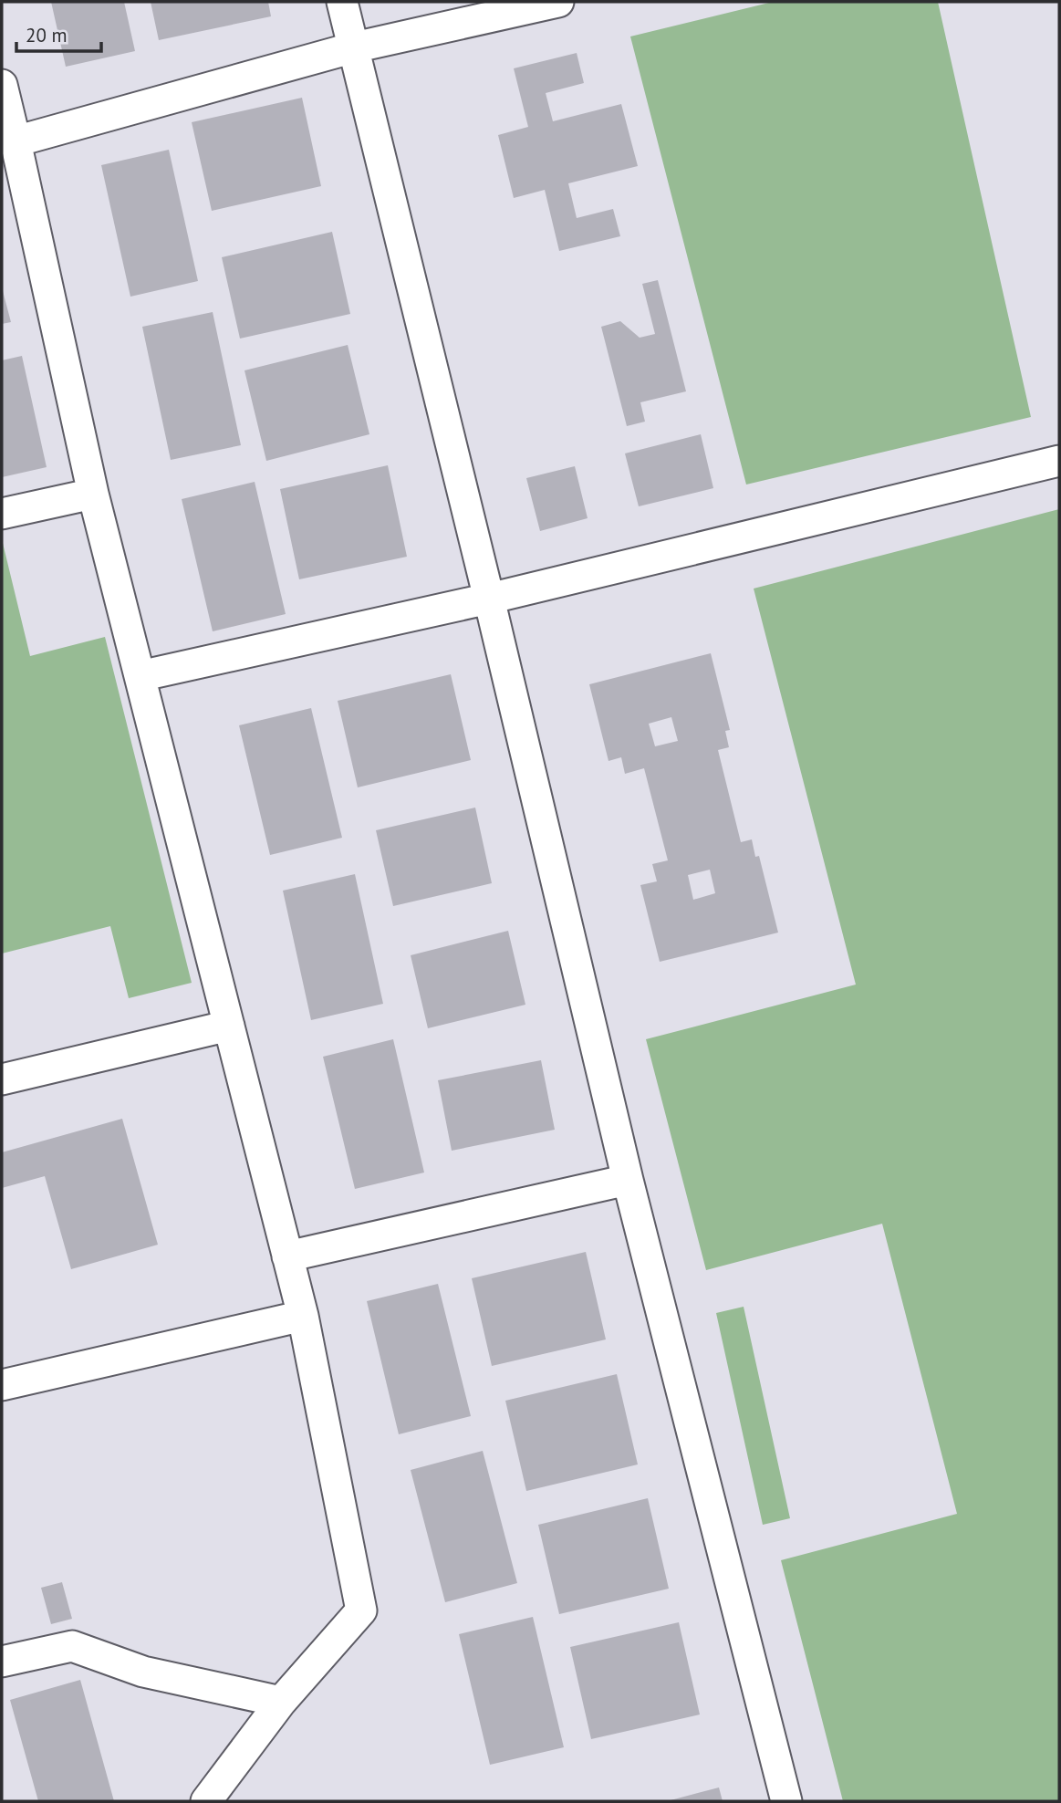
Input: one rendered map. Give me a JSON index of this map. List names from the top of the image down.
{
  "scale_bar": "20 m"
}
